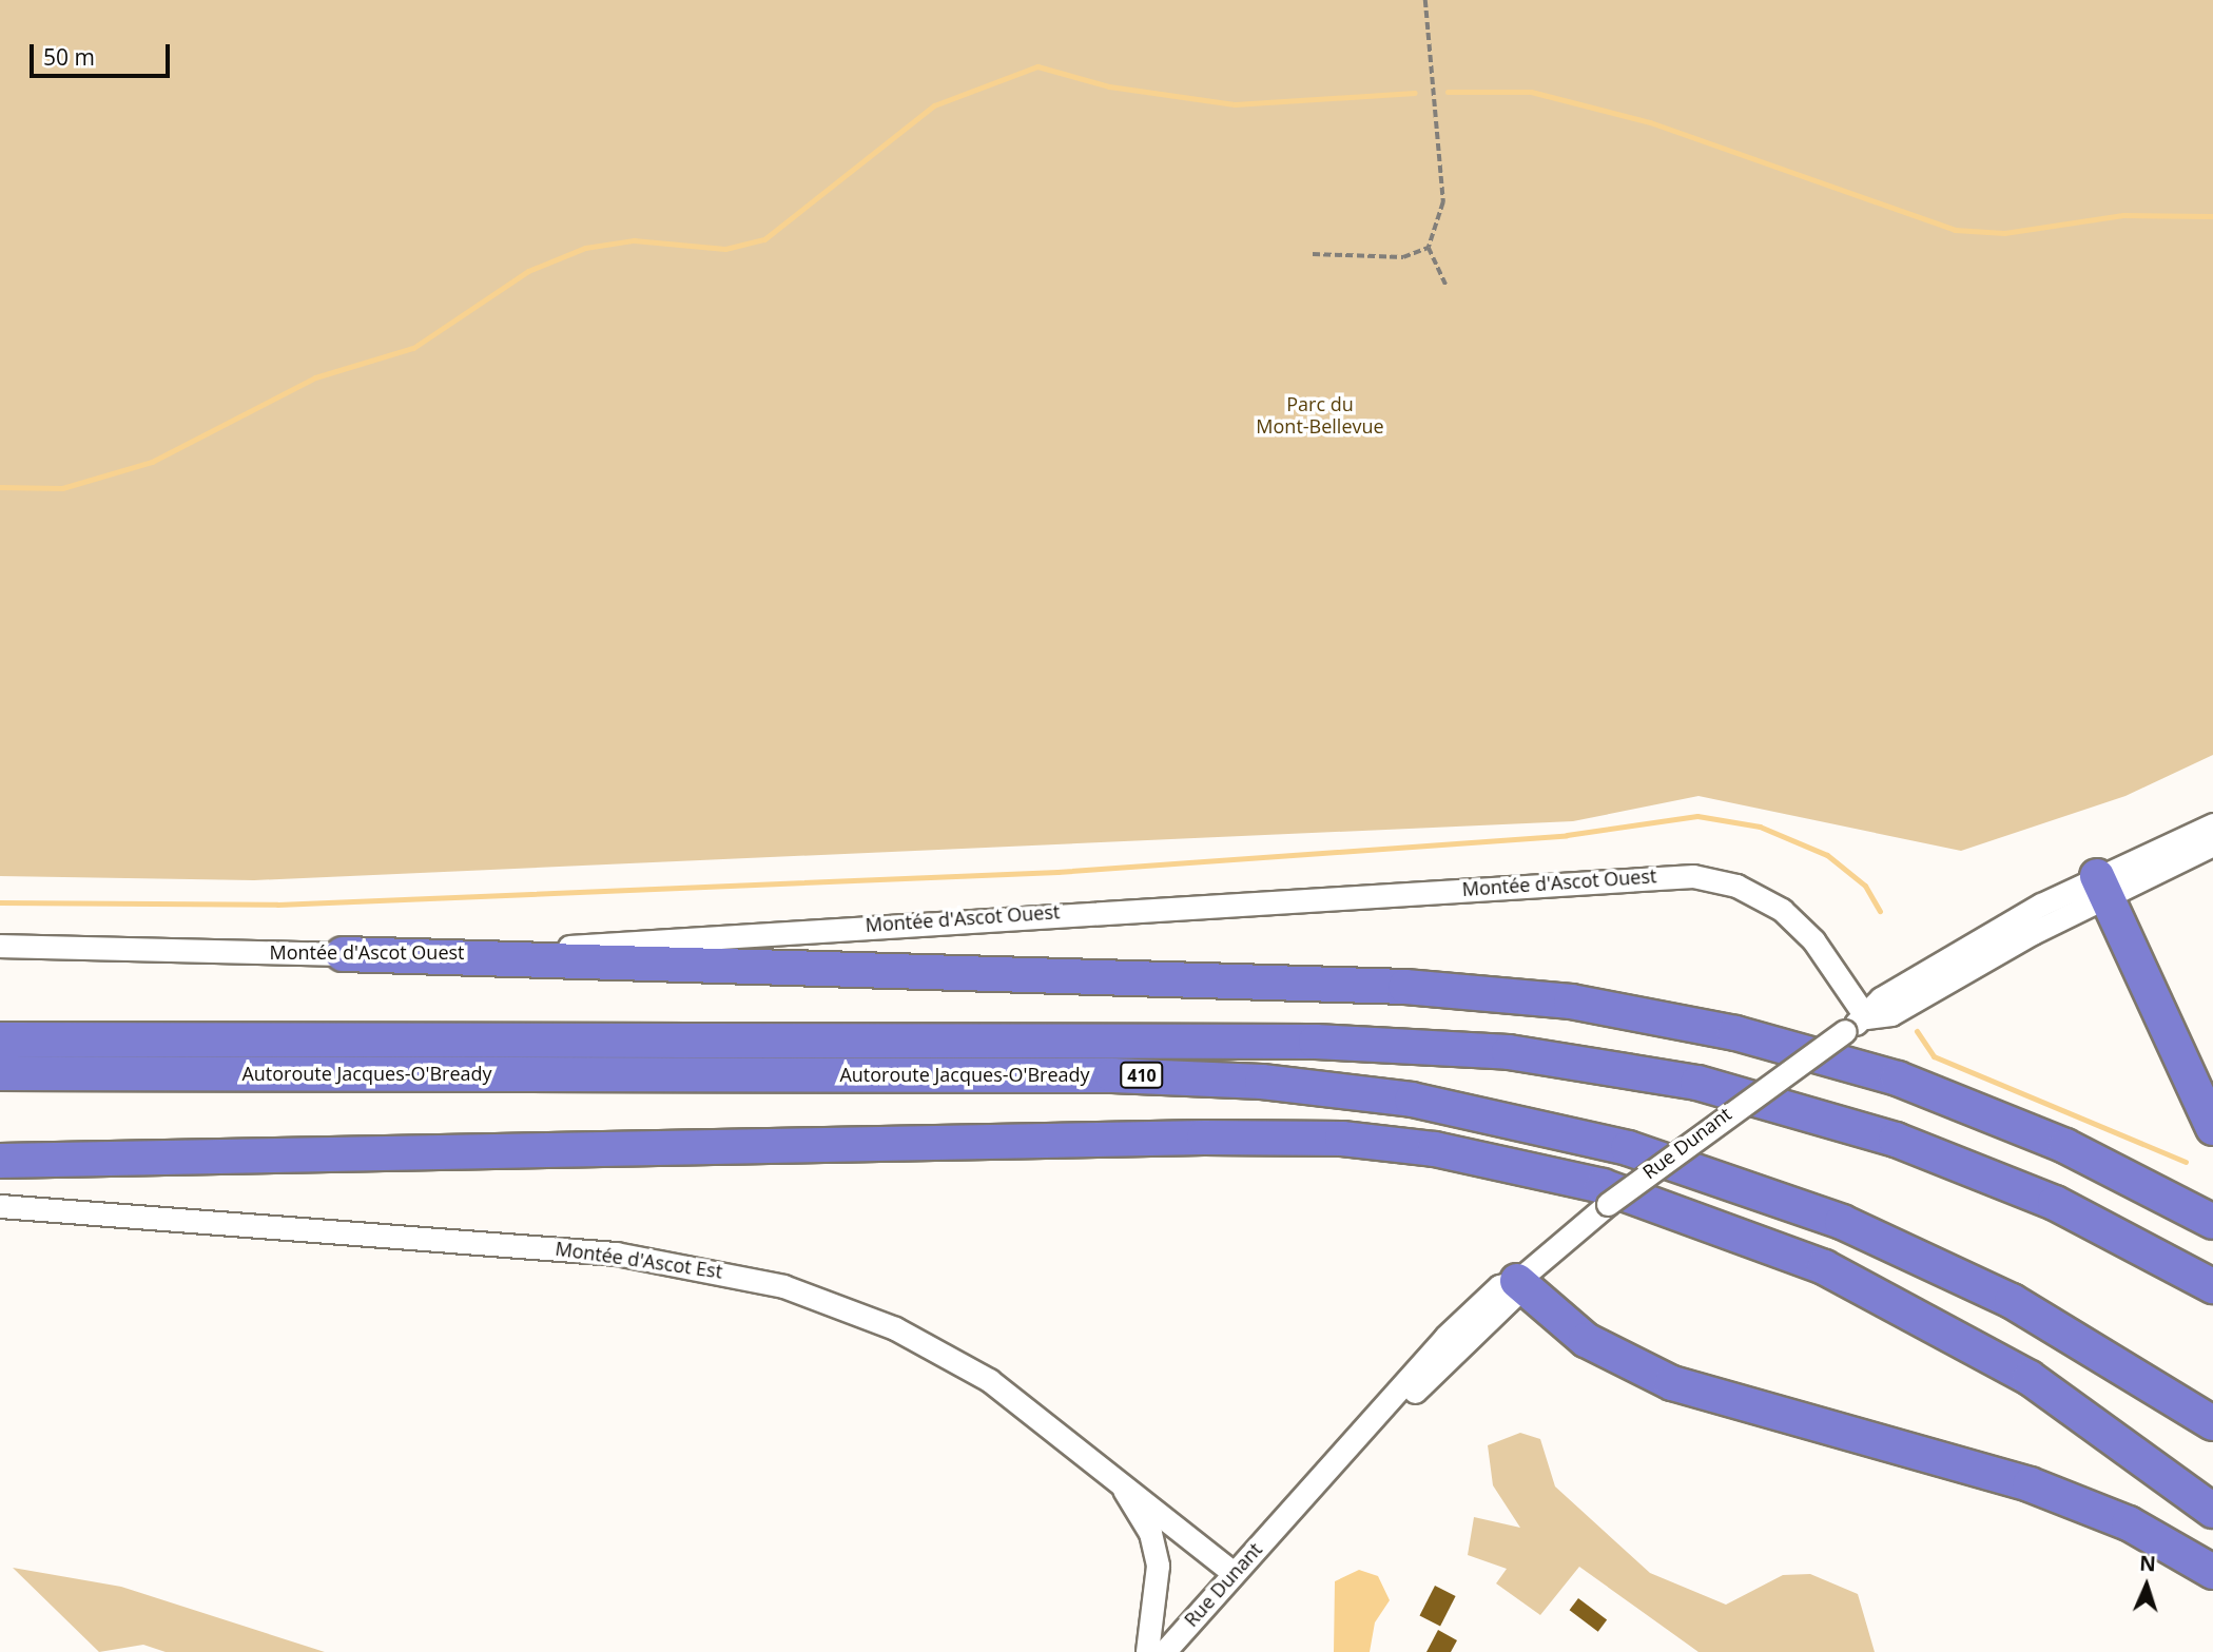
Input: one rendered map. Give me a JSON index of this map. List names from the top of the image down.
{
  "streets": {
    "highway": ["Autoroute Jacques-O'Bready", "410"],
    "street": ["Montée d'Ascot Ouest", "Rue Dunant", "Montée d'Ascot Est"]
  },
  "crossings": [
    ["Montée d'Ascot Ouest", "Rue Dunant"],
    ["Rue Dunant", "Montée d'Ascot Est"]
  ],
  "parks": ["Parc du Mont-Bellevue"],
  "scale_bar": "50 m",
  "north": "top"
}
